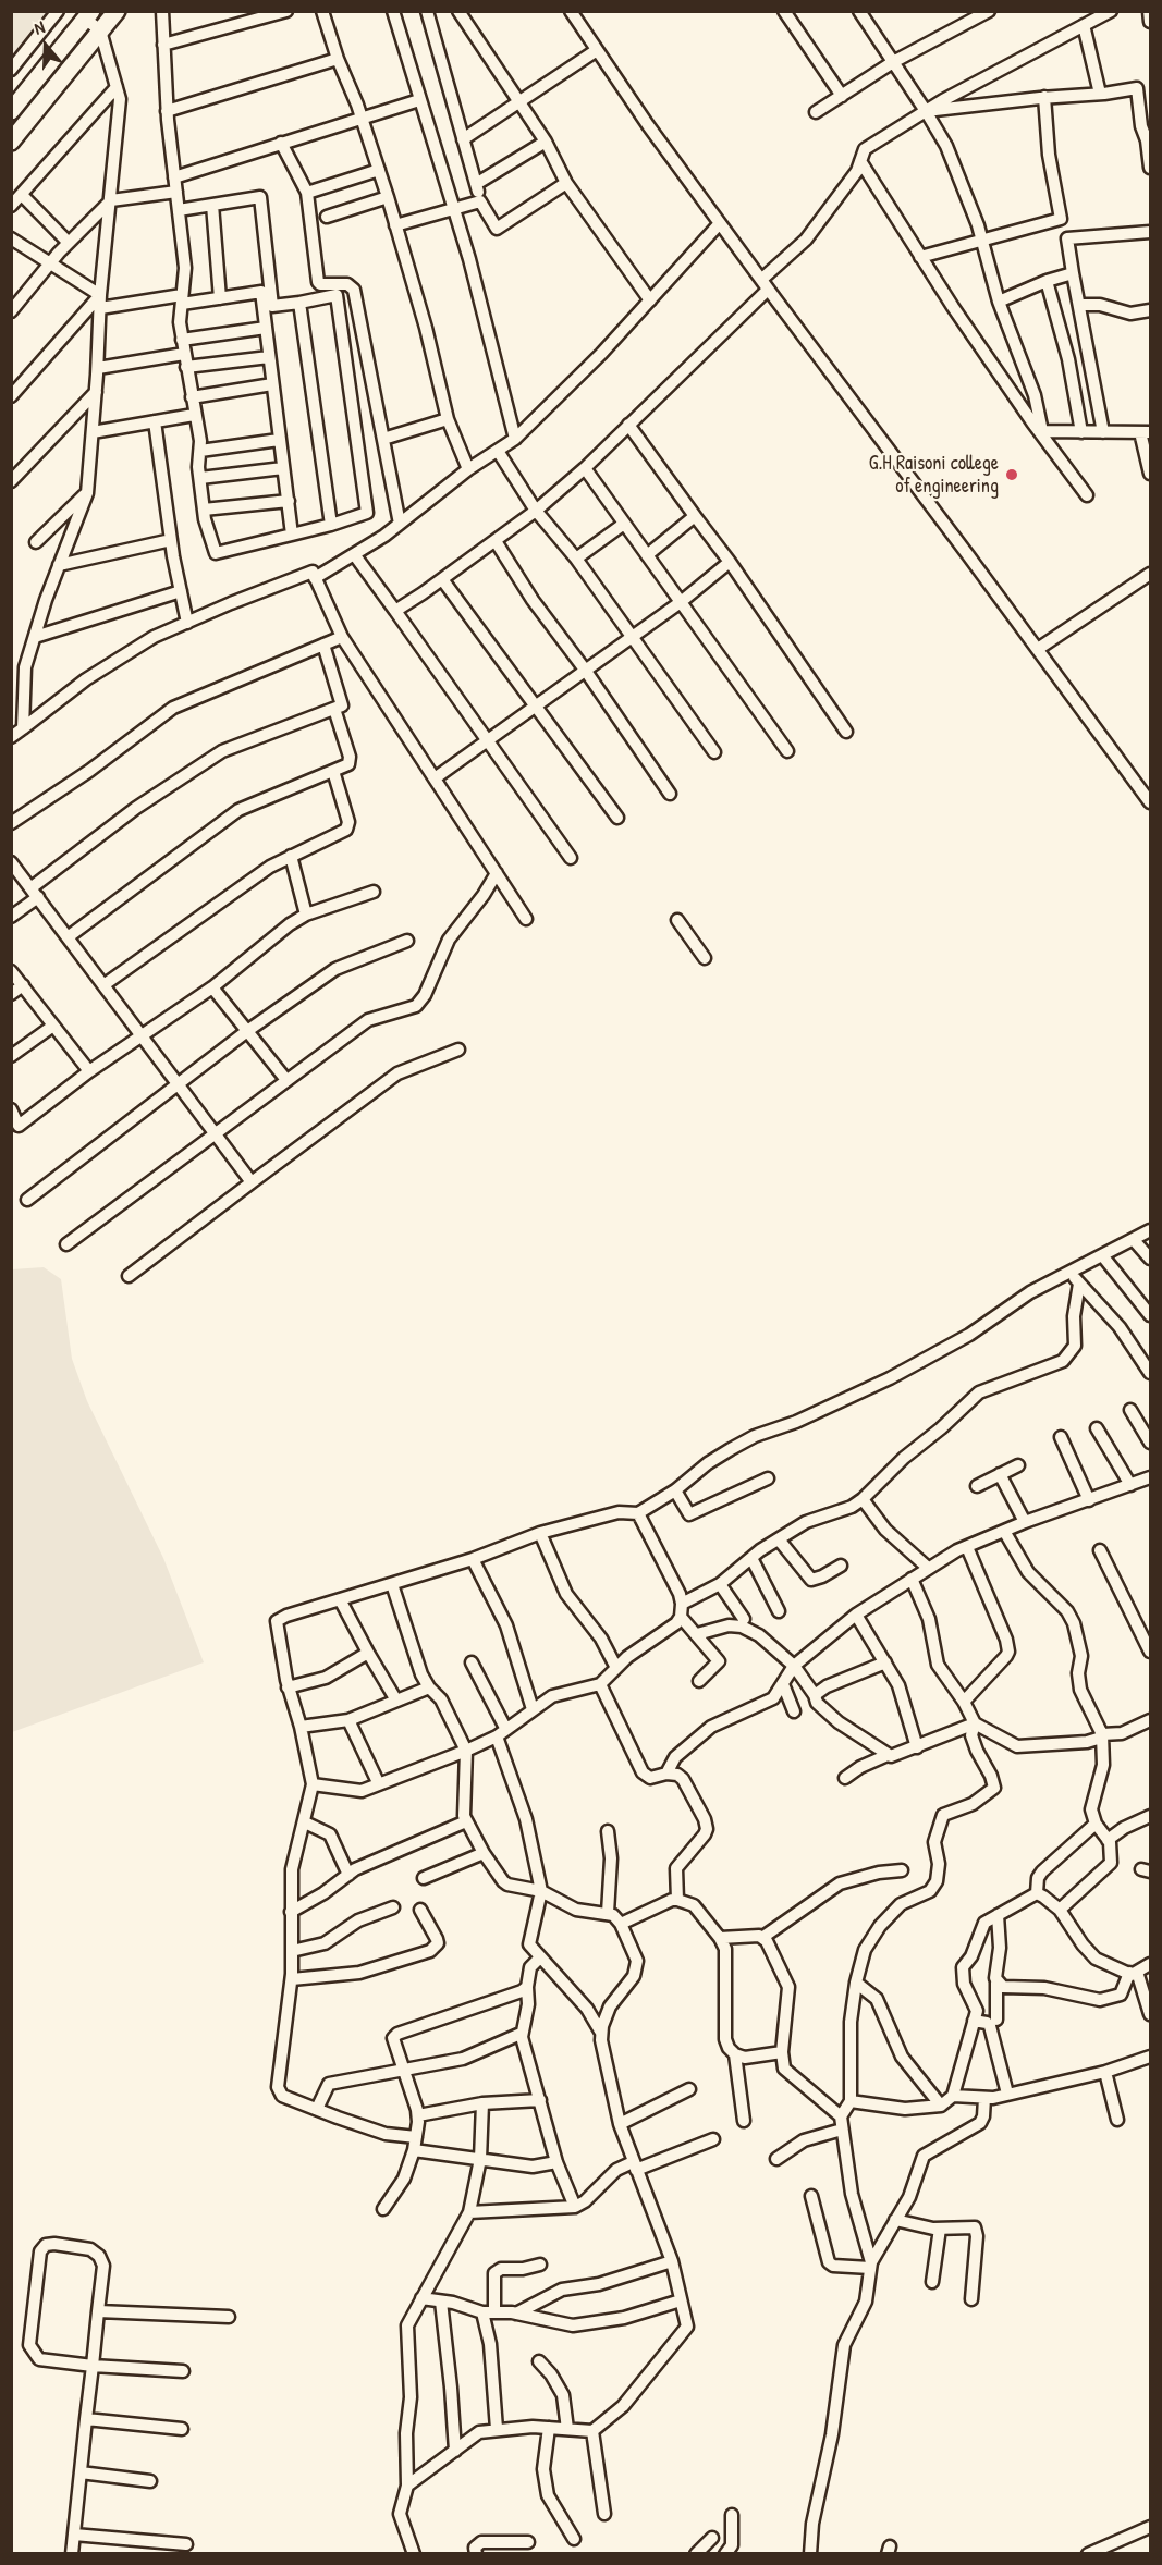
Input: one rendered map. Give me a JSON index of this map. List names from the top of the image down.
{
  "places": ["G.H Raisoni college of engineering"],
  "north": "top"
}
